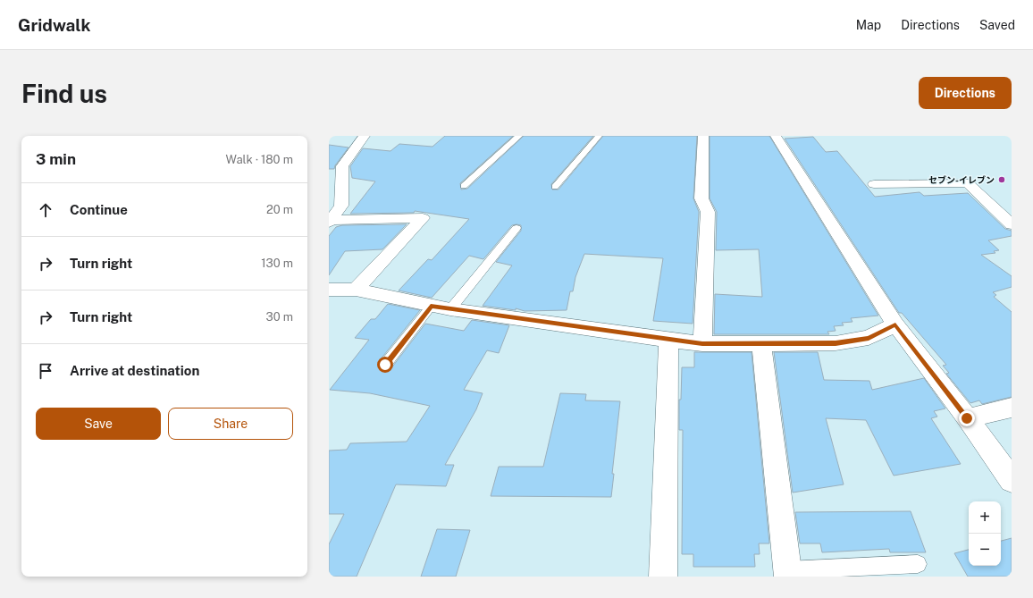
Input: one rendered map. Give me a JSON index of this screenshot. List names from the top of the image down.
{
  "places": ["セブン-イレブン"],
  "page": {
    "header": "Gridwalk",
    "nav": ["Map", "Directions", "Saved"],
    "buttons": [
      "Directions",
      ["Save", "Share"]
    ],
    "title": "Find us",
    "heading": ["3 min", "Walk · 180 m"],
    "list": [
      ["Continue", "20 m"],
      ["Turn right", "130 m"],
      ["Turn right", "30 m"],
      "Arrive at destination"
    ],
    "map_buttons": ["+", "−"]
  }
}
